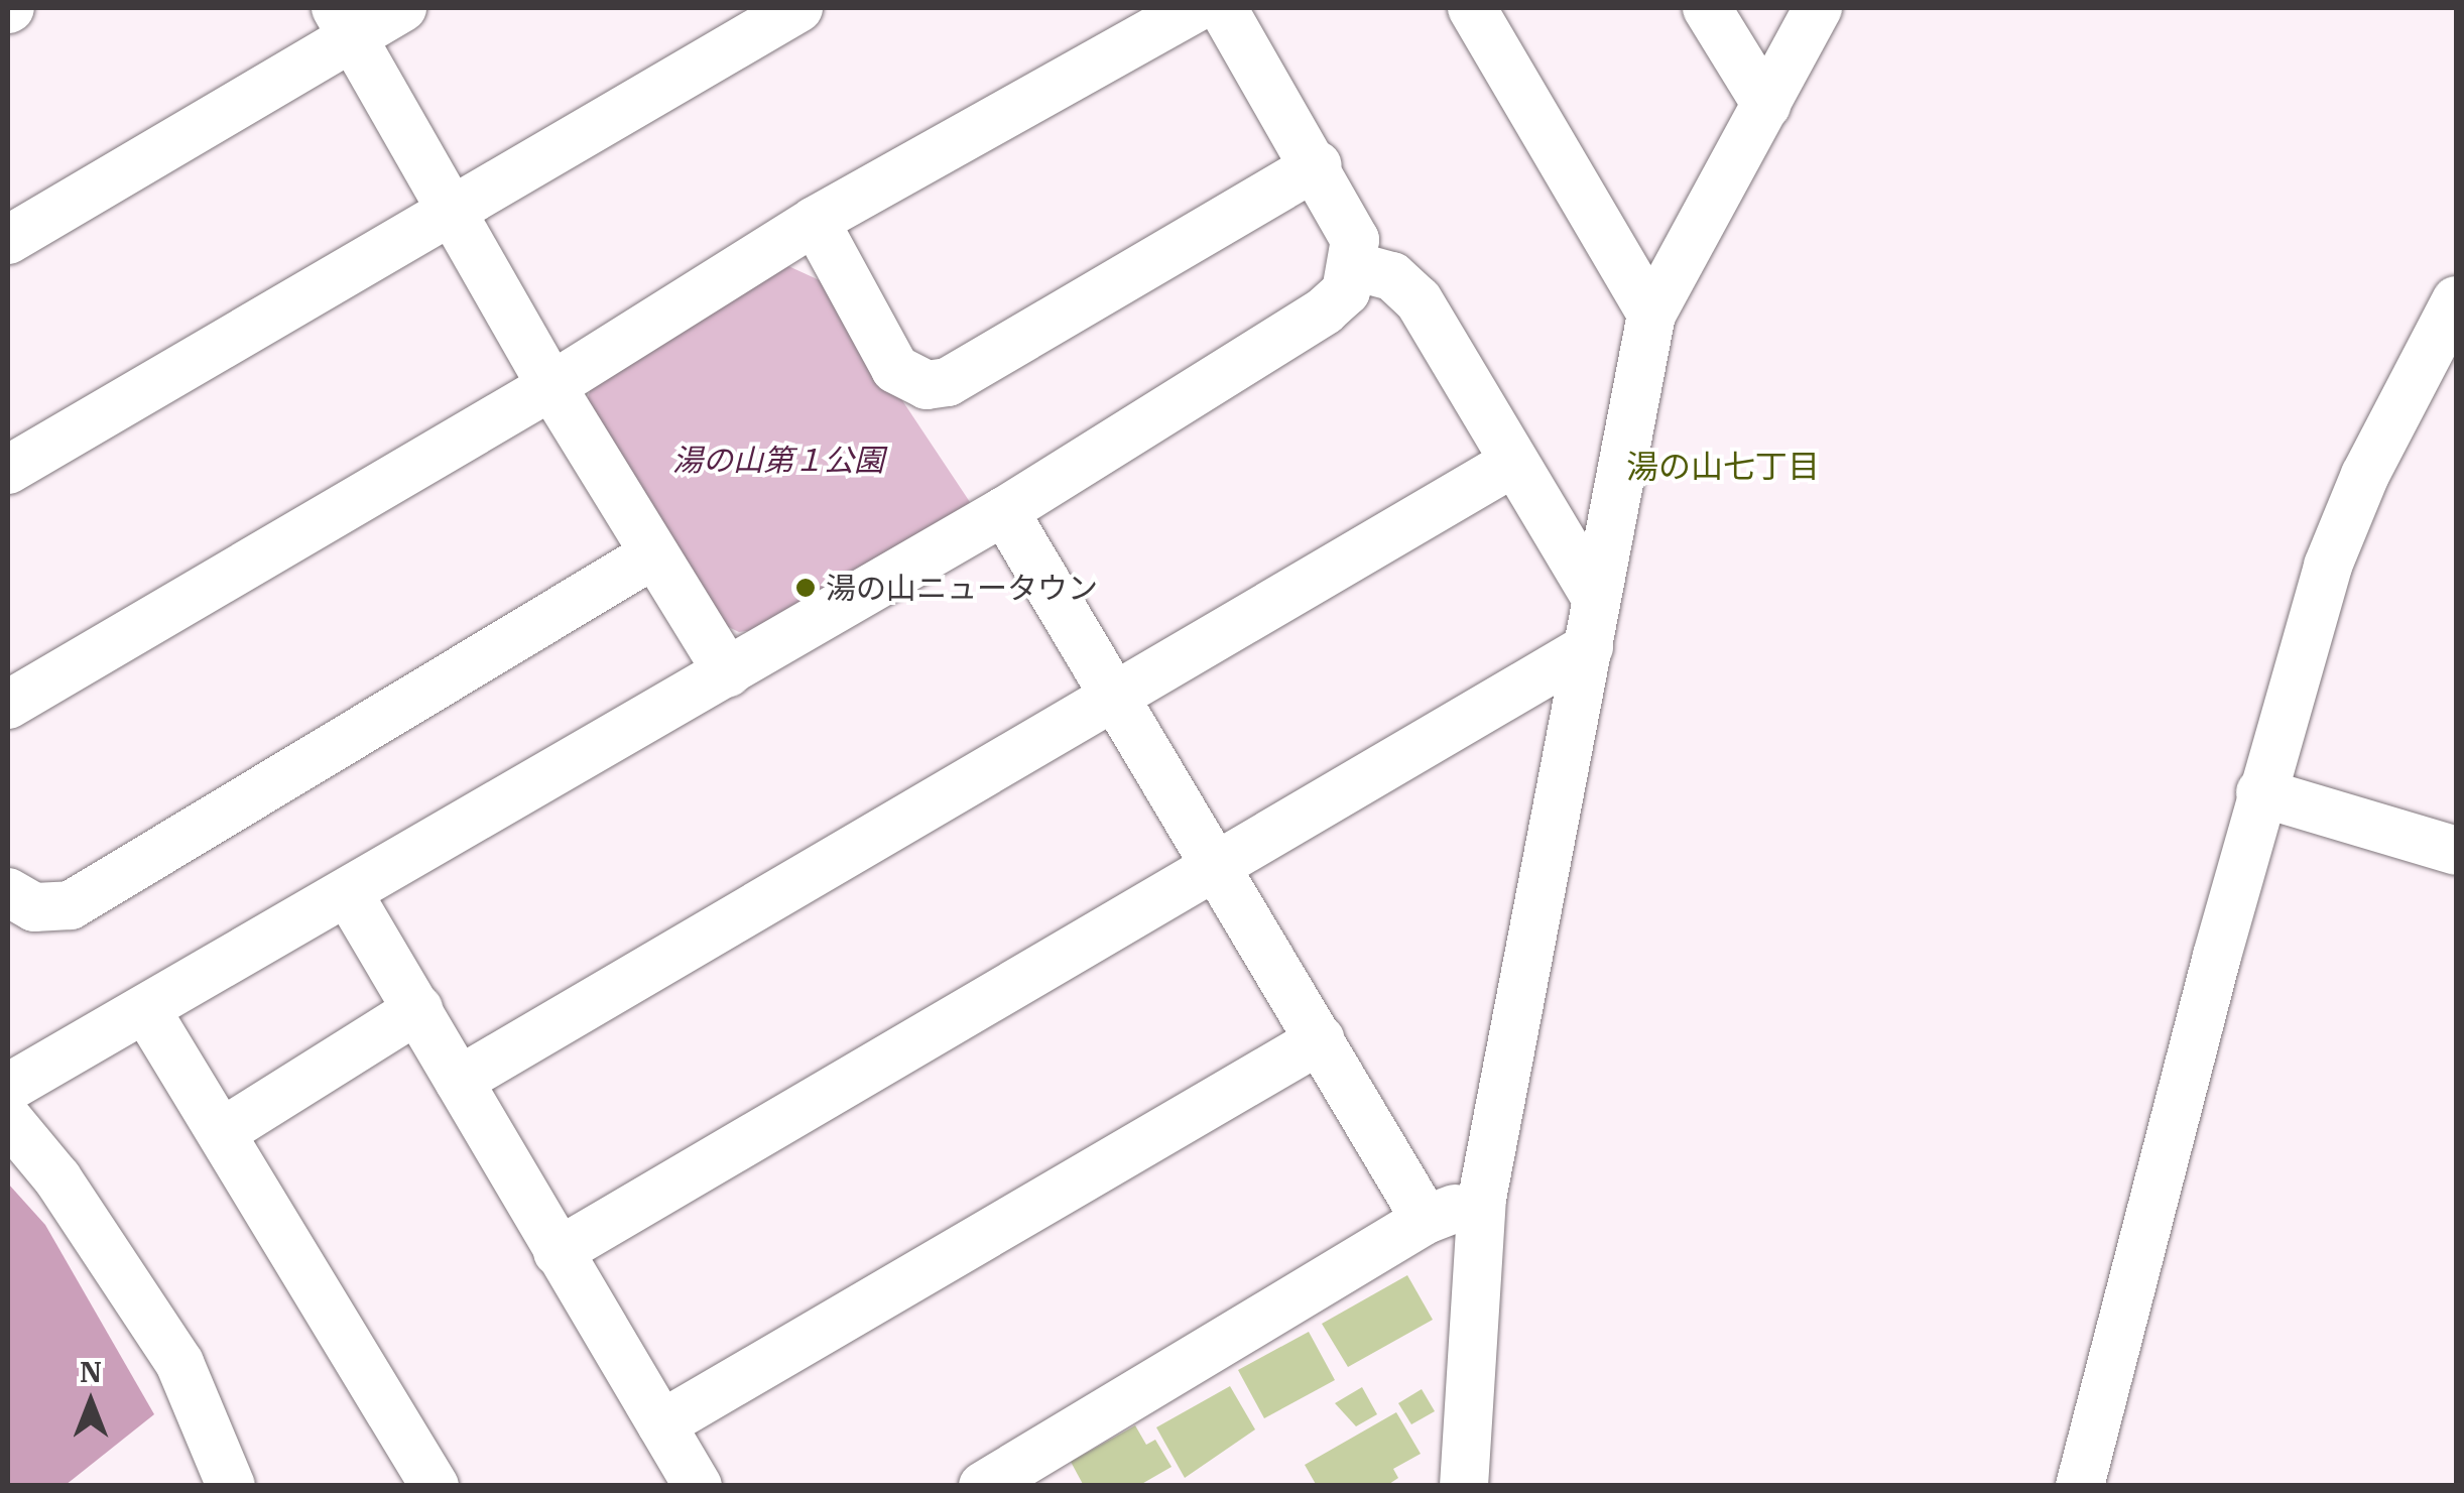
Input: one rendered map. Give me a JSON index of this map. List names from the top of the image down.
{
  "districts": ["湯の山七丁目"],
  "parks": ["湯の山第１公園"],
  "places": ["湯の山ニュータウン"],
  "north": "top"
}
